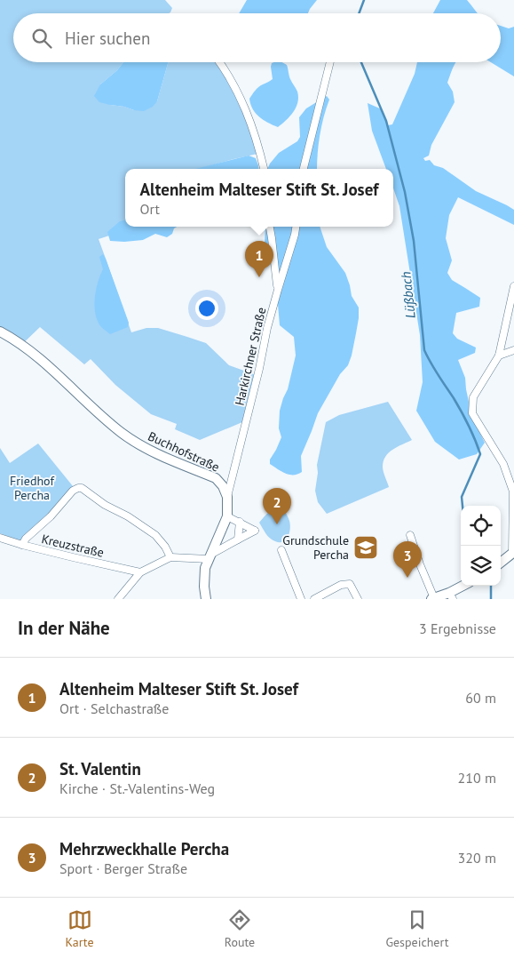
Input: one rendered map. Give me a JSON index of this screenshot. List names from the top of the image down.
{
  "streets": {
    "main road": ["Buchhofstraße"],
    "street": ["Harkirchner Straße", "Kreuzstraße"]
  },
  "crossings": [
    ["Harkirchner Straße", "Buchhofstraße"]
  ],
  "water": ["Lüßbach"],
  "parks": ["Friedhof Percha"],
  "places": {
    "school or university": ["Grundschule Percha"]
  },
  "page": {
    "search": "Hier suchen",
    "popup": ["Altenheim Malteser Stift St. Josef", "Ort"],
    "pins": ["1", "2", "3"],
    "heading": ["In der Nähe", "3 Ergebnisse"],
    "list": [
      {
        "mark": "1",
        "name": "Altenheim Malteser Stift St. Josef",
        "note": "Ort · Selchastraße",
        "value": "60 m"
      },
      {
        "mark": "2",
        "name": "St. Valentin",
        "note": "Kirche · St.-Valentins-Weg",
        "value": "210 m"
      },
      {
        "mark": "3",
        "name": "Mehrzweckhalle Percha",
        "note": "Sport · Berger Straße",
        "value": "320 m"
      }
    ],
    "nav": ["Karte", "Route", "Gespeichert"]
  }
}
